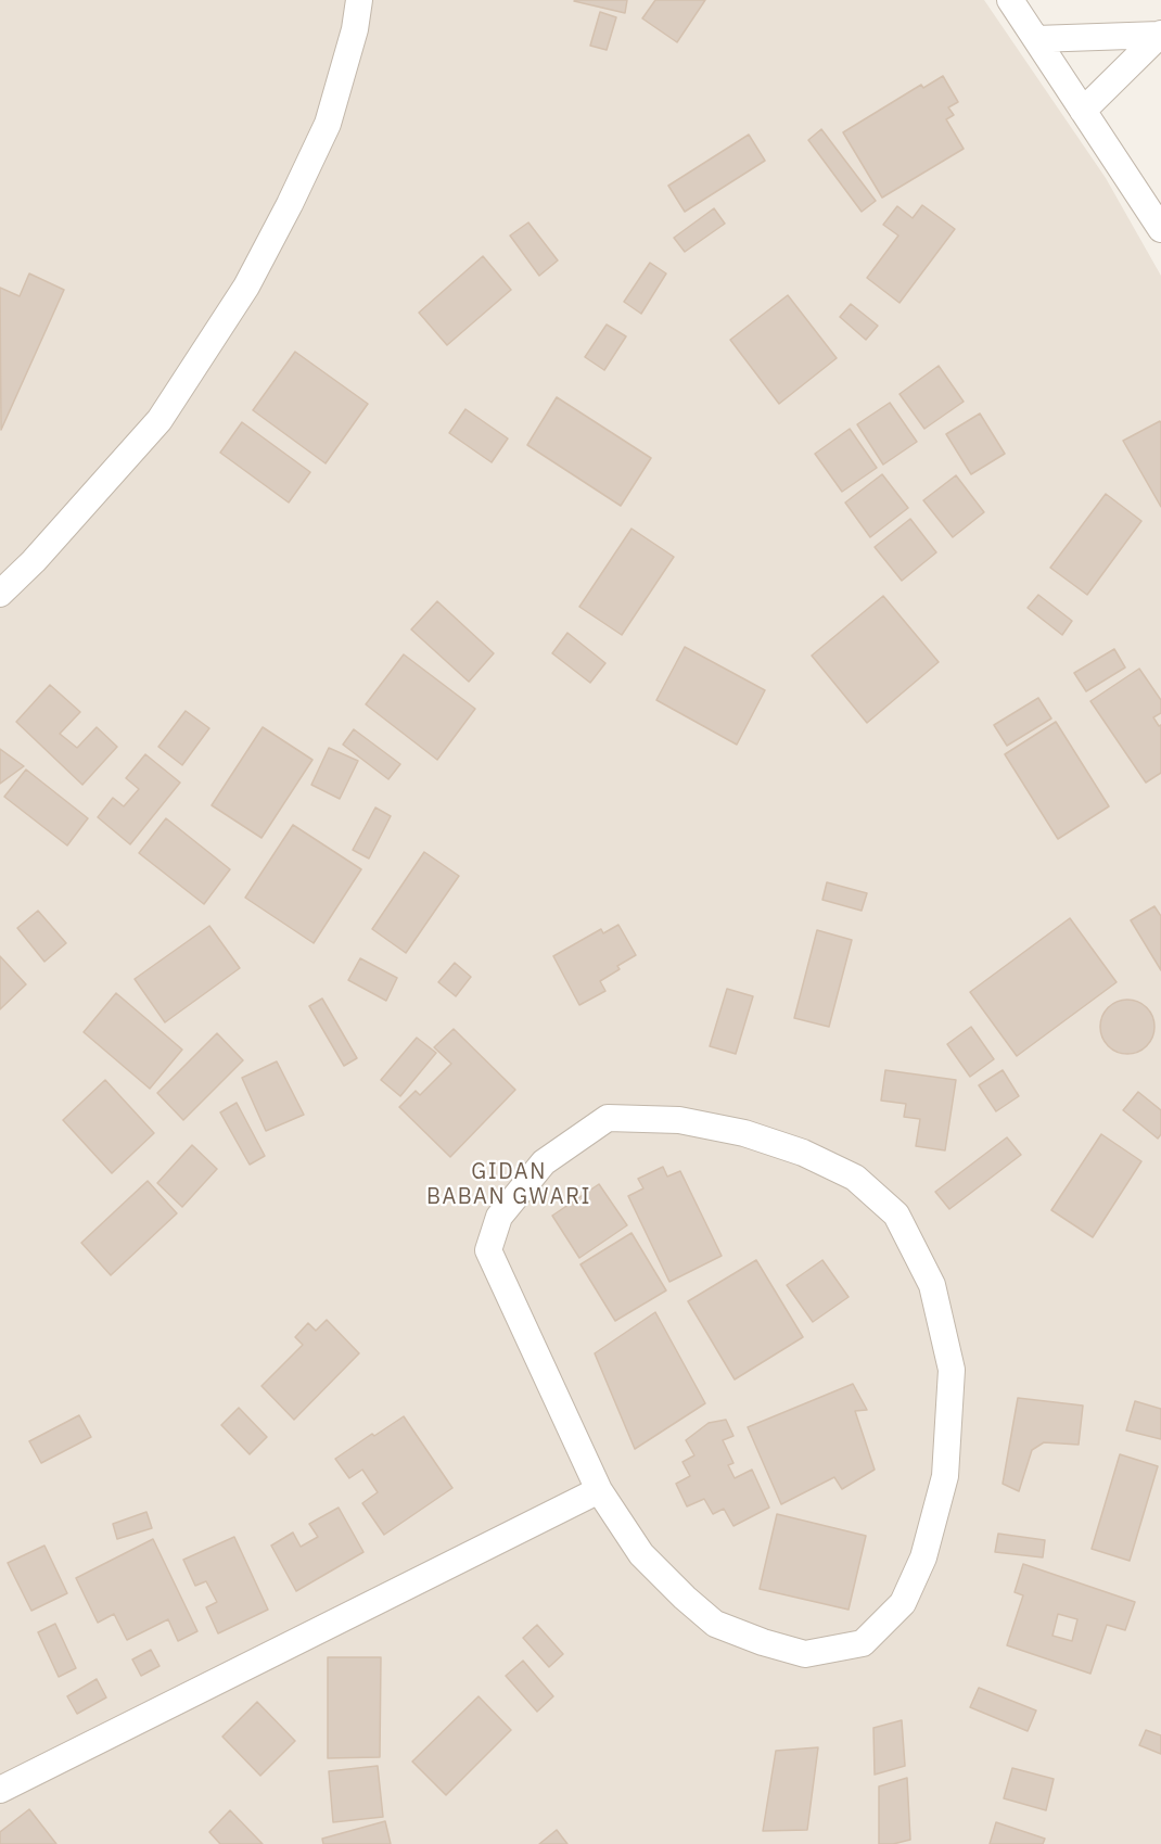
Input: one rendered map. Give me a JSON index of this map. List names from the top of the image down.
{
  "districts": ["GIDAN BABAN GWARI"]
}
